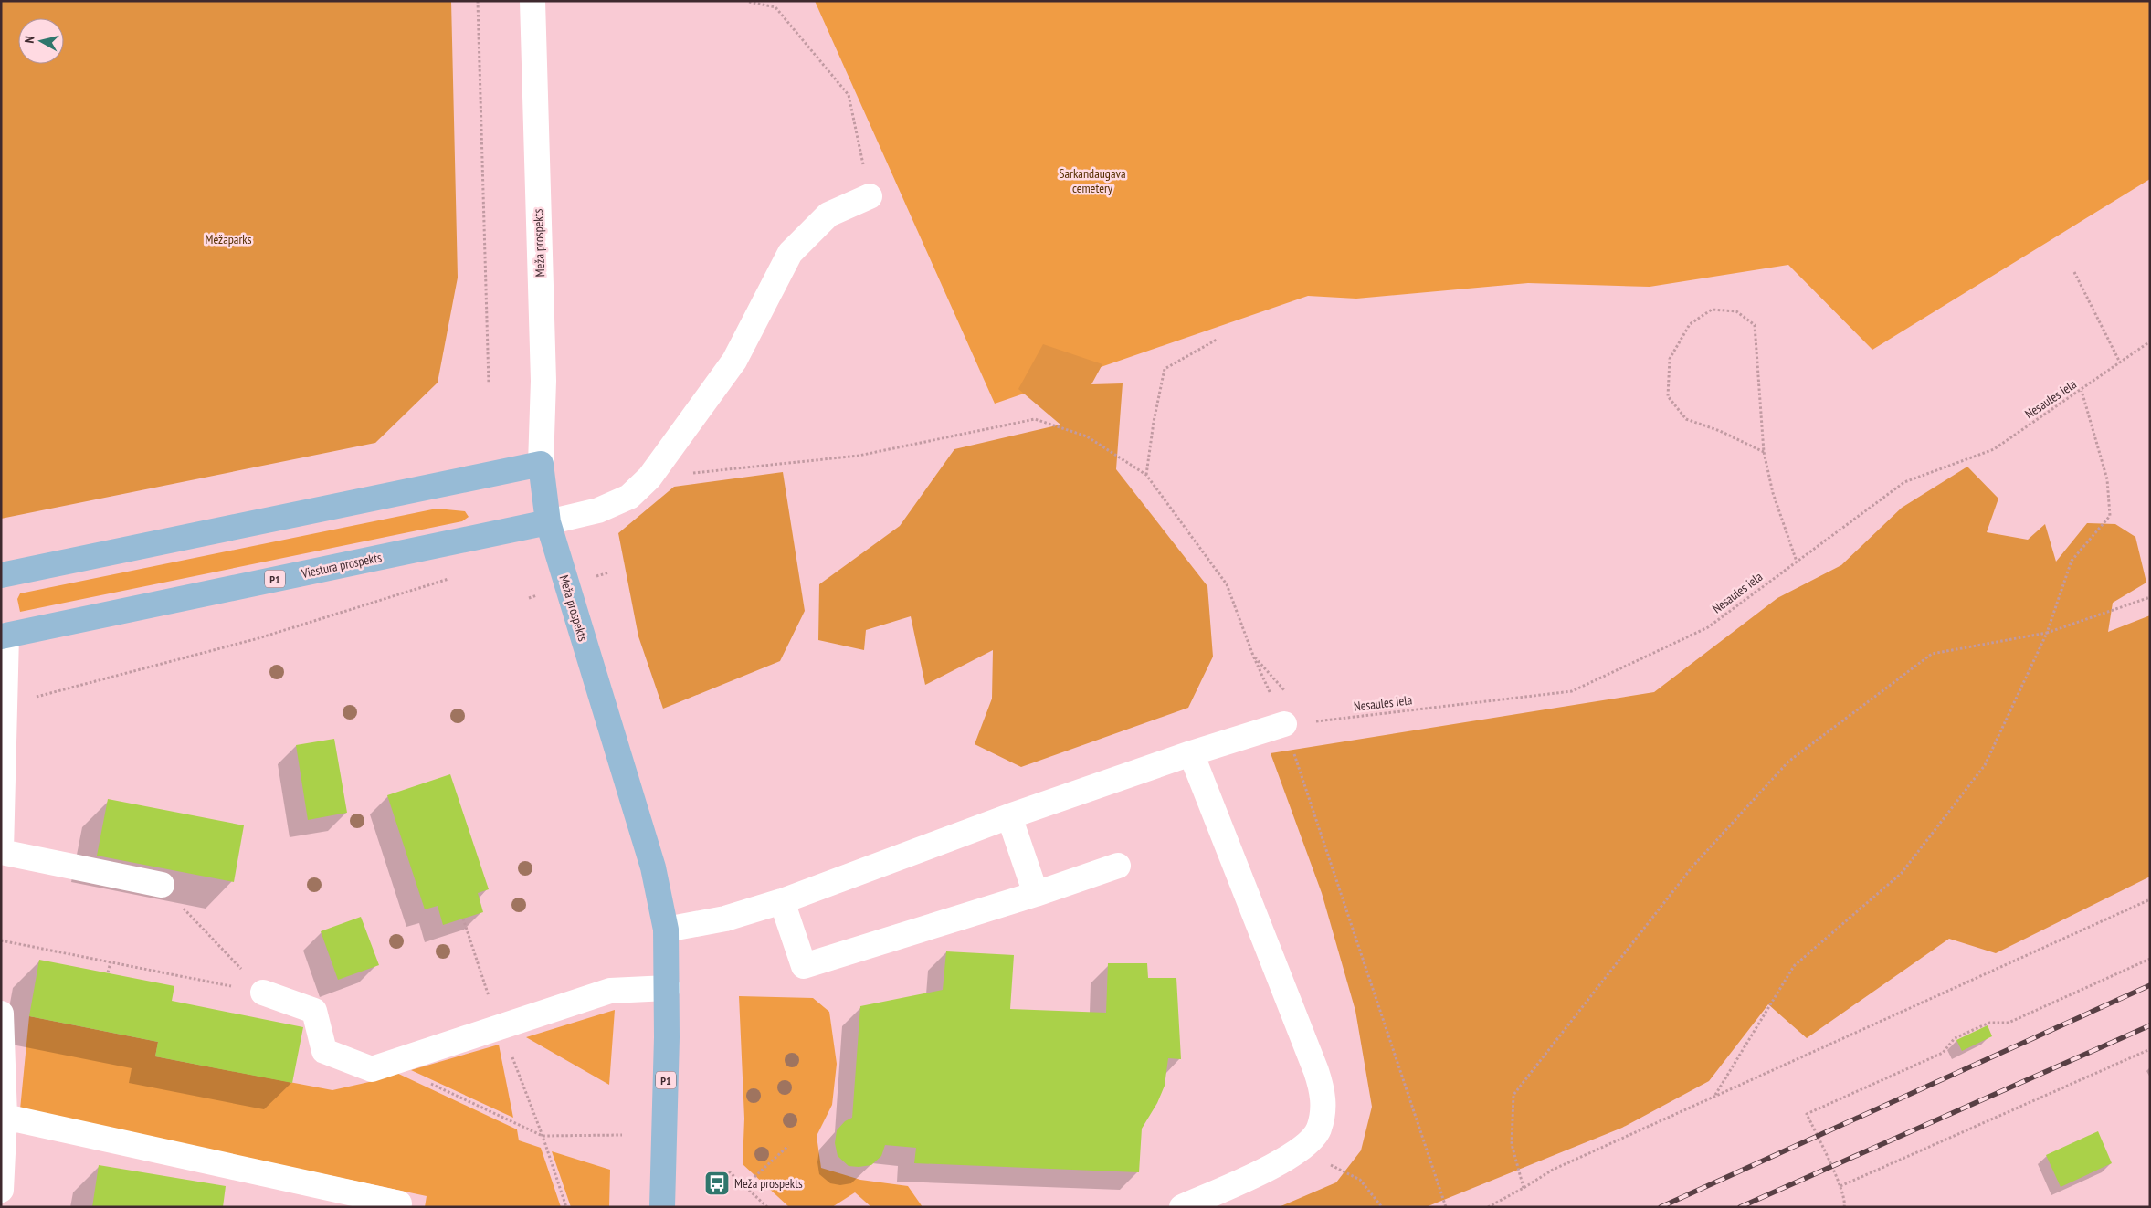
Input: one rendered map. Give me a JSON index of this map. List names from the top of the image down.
{
  "streets": {
    "main road": ["Meža prospekts", "Viestura prospekts", "P1"],
    "path": ["Nesaules iela"]
  },
  "crossings": [
    ["Meža prospekts", "Viestura prospekts"]
  ],
  "parks": ["Sarkandaugava cemetery", "Mežaparks"],
  "places": {
    "bus stop": ["Meža prospekts"]
  },
  "north": "left"
}
